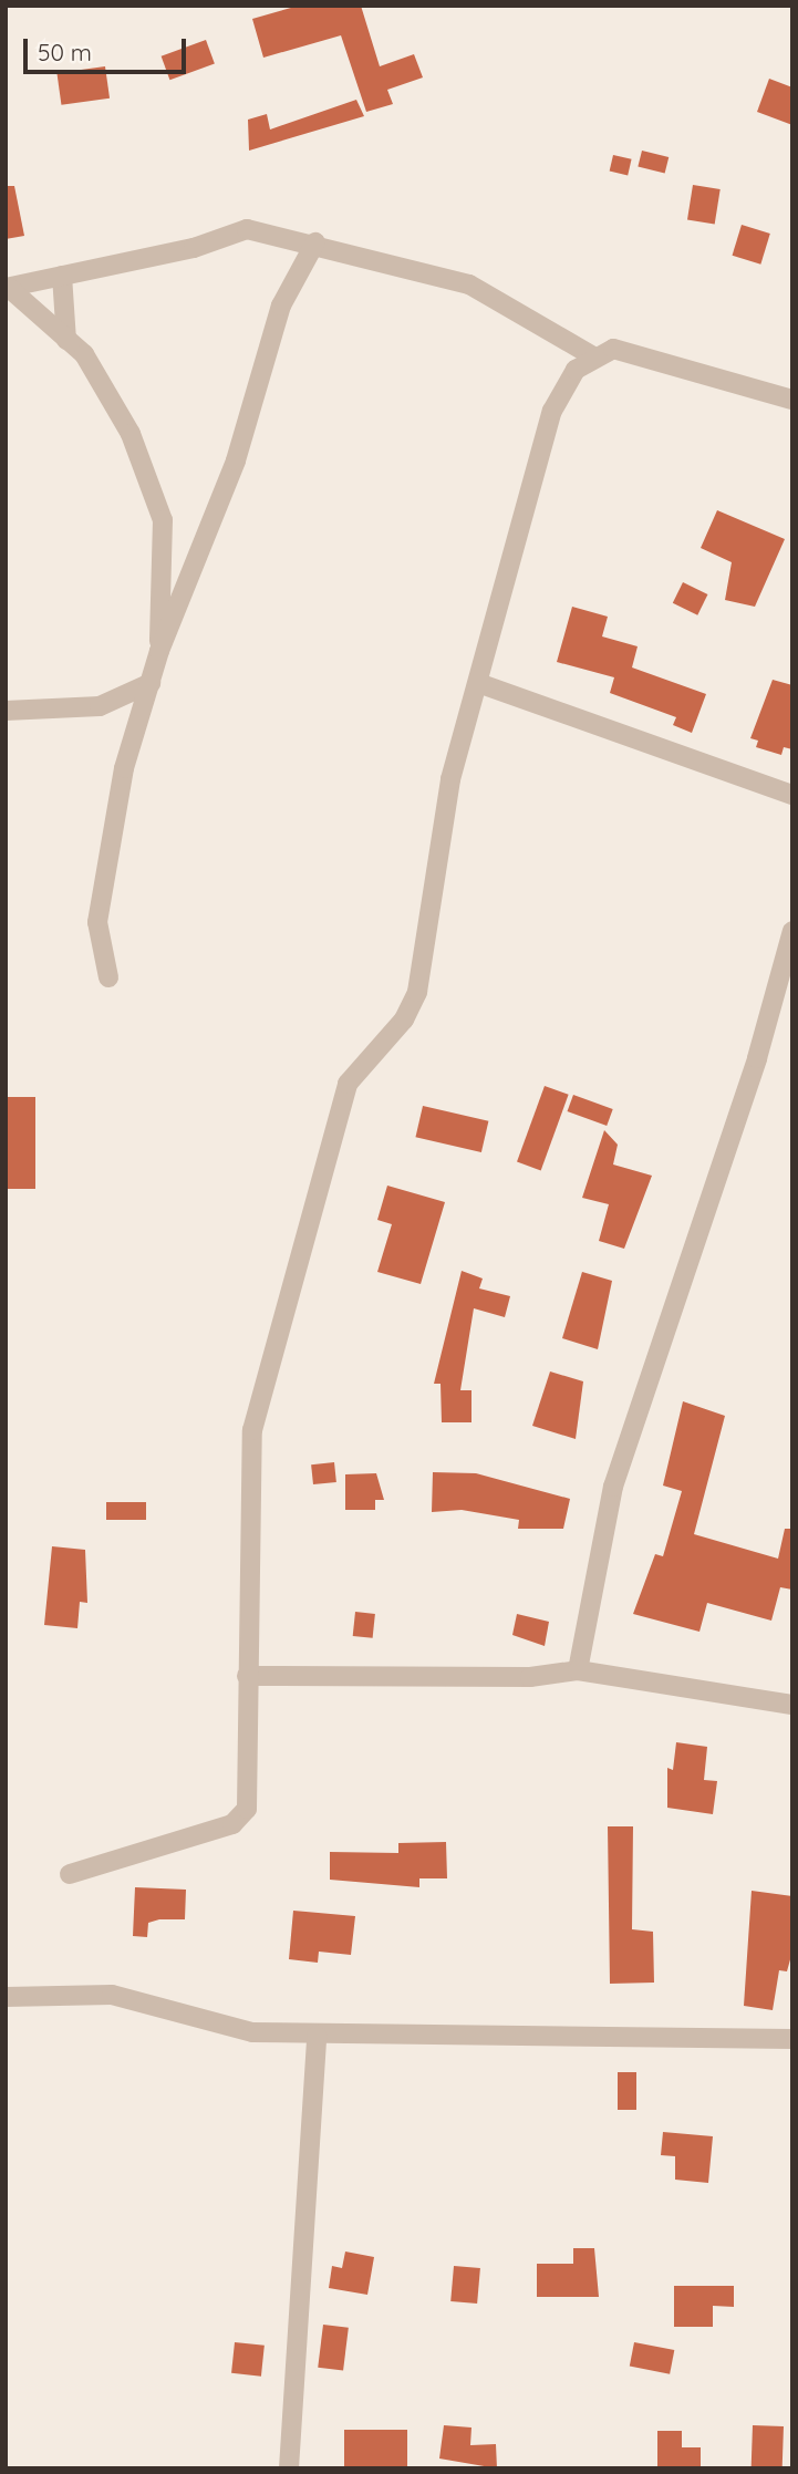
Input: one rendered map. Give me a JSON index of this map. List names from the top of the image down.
{
  "scale_bar": "50 m"
}
